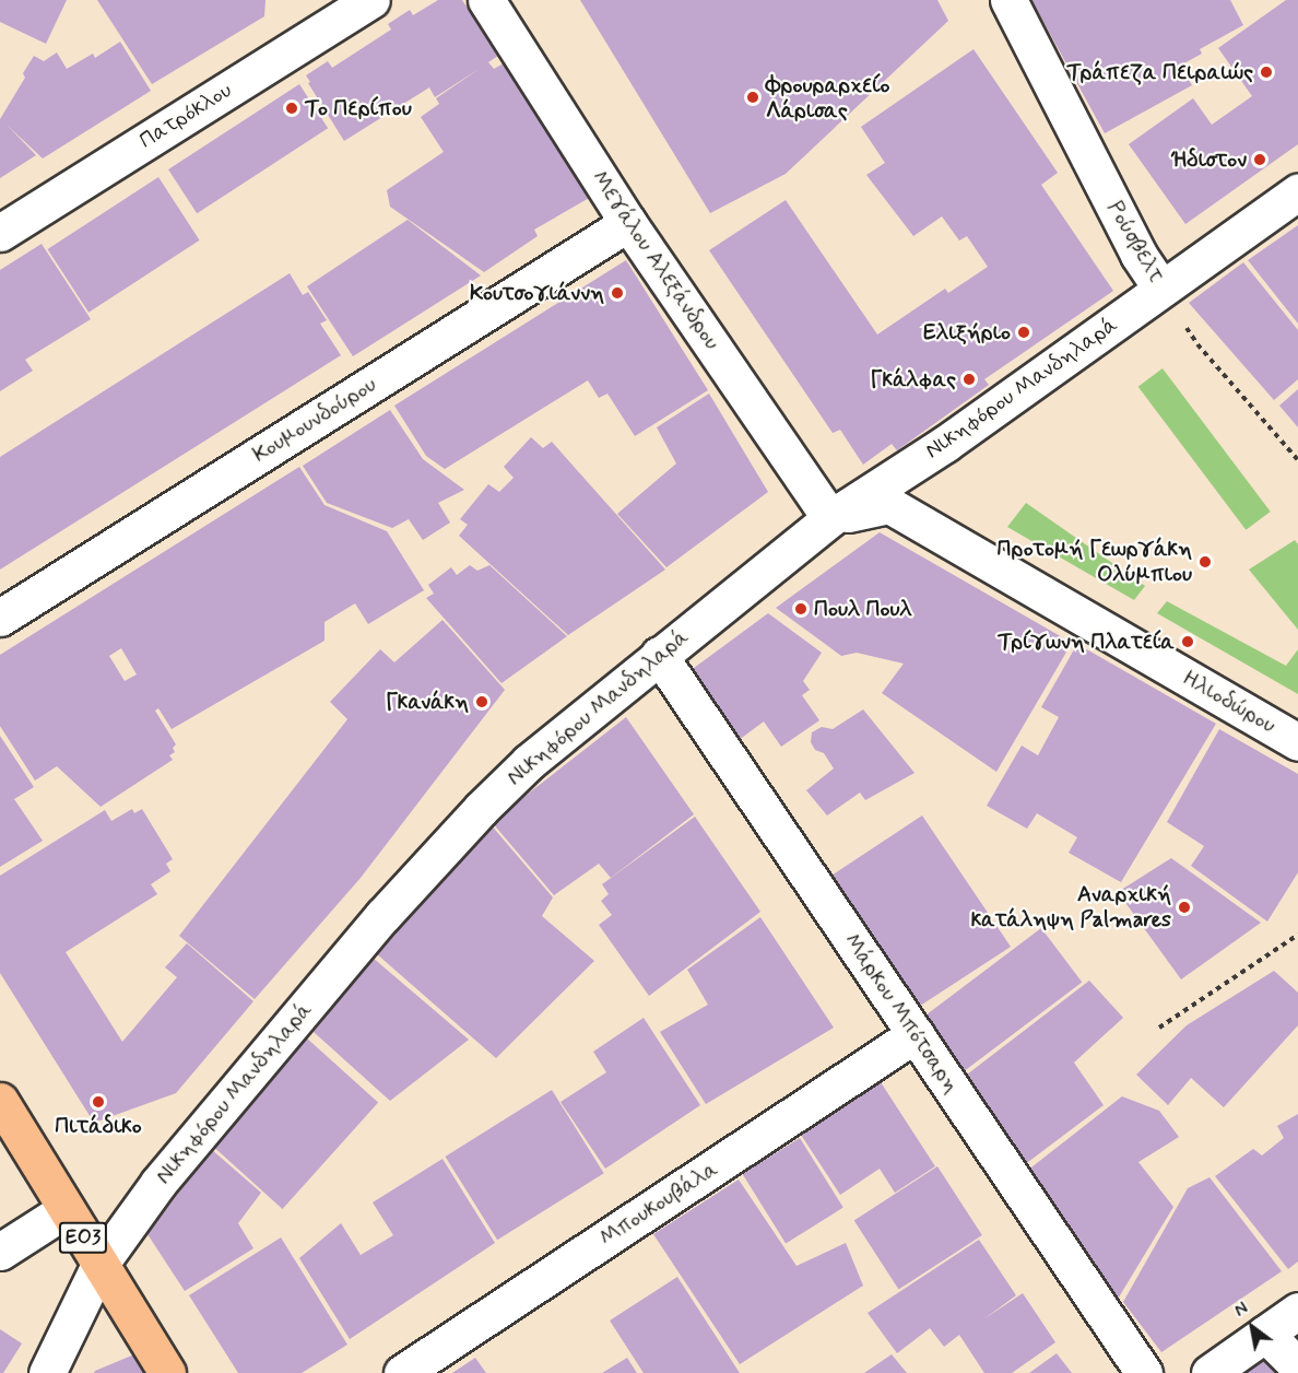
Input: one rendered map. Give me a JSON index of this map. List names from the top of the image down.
{
  "streets": {
    "main road": ["ΕΟ3"],
    "street": [
      "Πατρόκλου",
      "Ρούσβελτ",
      "Μεγάλου Αλεξάνδρου",
      "Νικηφόρου Μανδηλαρά",
      "Κουμουνδούρου",
      "Ηλιοδώρου",
      "Μάρκου Μπότσαρη",
      "Μπουκουβάλα"
    ]
  },
  "crossings": [
    ["Ρούσβελτ", "Νικηφόρου Μανδηλαρά"],
    ["Μεγάλου Αλεξάνδρου", "Νικηφόρου Μανδηλαρά"],
    ["Μεγάλου Αλεξάνδρου", "Κουμουνδούρου"],
    ["Νικηφόρου Μανδηλαρά", "Ηλιοδώρου"],
    ["Νικηφόρου Μανδηλαρά", "Μάρκου Μπότσαρη"],
    ["Νικηφόρου Μανδηλαρά", "ΕΟ3"],
    ["Μάρκου Μπότσαρη", "Μπουκουβάλα"]
  ],
  "places": [
    "Τράπεζα Πειραιώς",
    "Φρουραρχείο Λάρισας",
    "Το Περίπου",
    "Ήδιστον",
    "Κουτσογιάννη",
    "Ελιξήριο",
    "Γκάλφας",
    "Προτομή Γεωργάκη Ολύμπιου",
    "Πουλ Πουλ",
    "Τρίγωνη Πλατεία",
    "Γκανάκη",
    "Αναρχική κατάληψη Palmares",
    "Πιτάδικο"
  ],
  "north": "top left"
}
